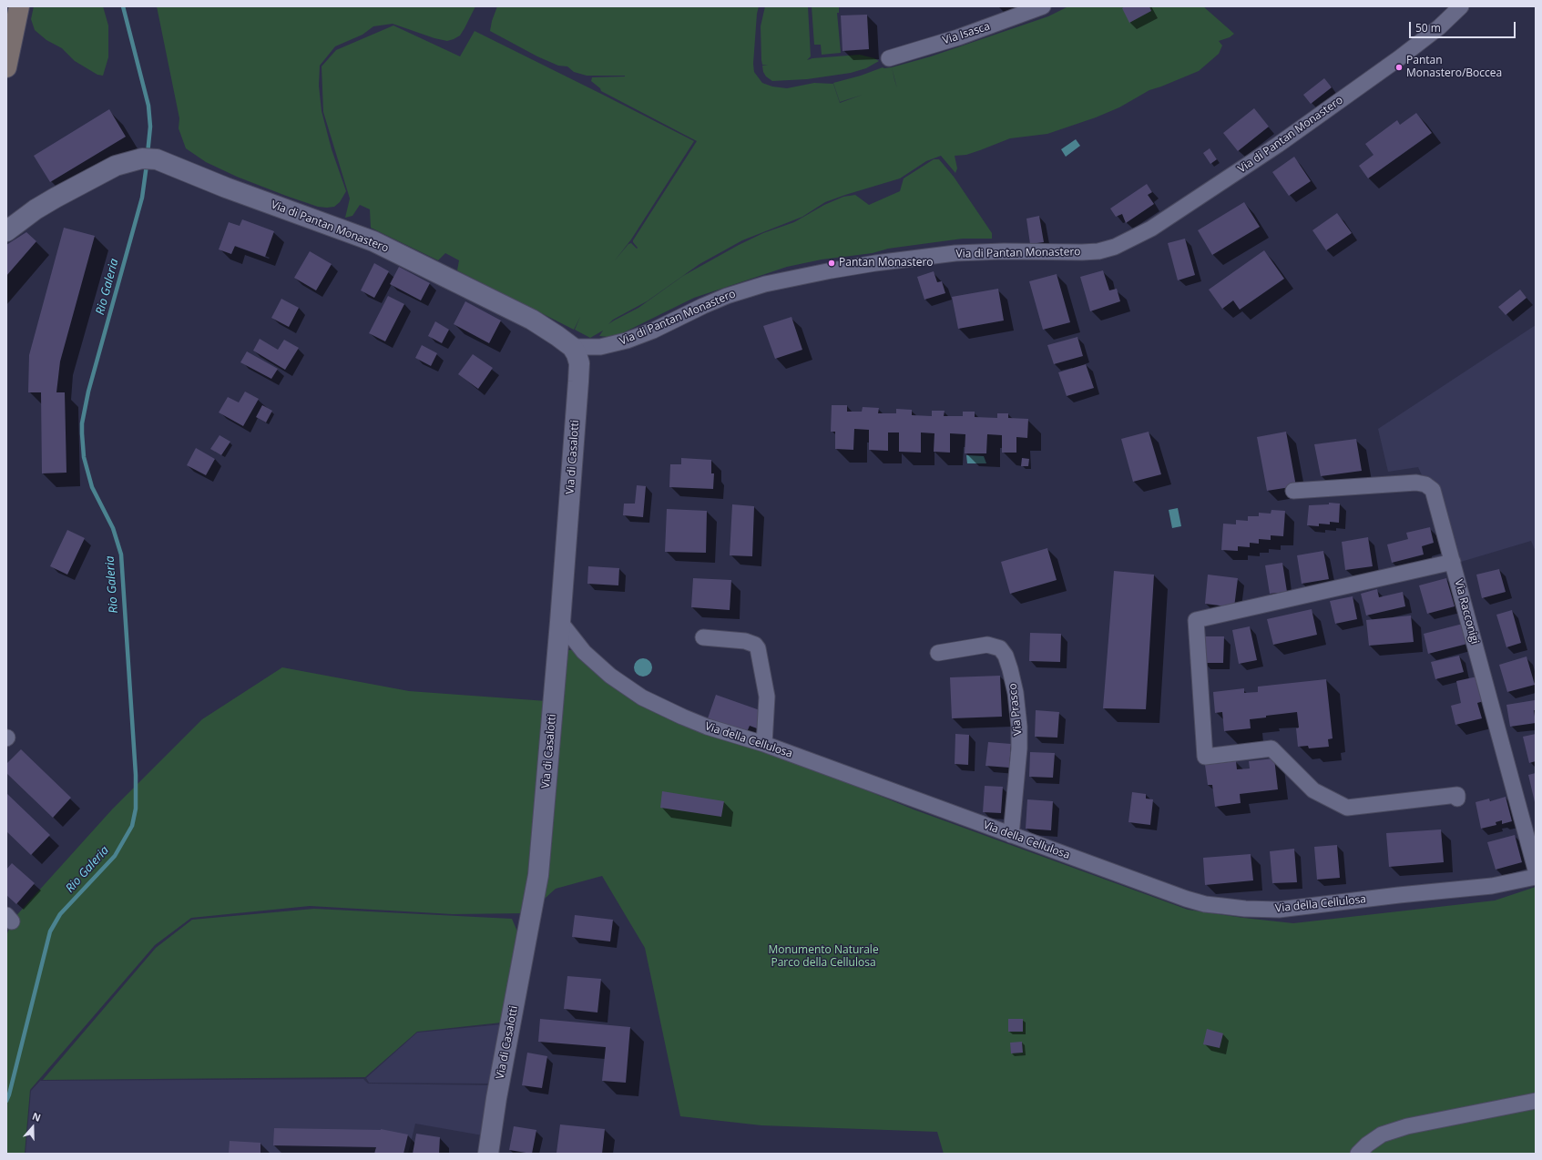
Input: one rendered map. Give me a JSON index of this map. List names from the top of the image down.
{
  "streets": {
    "street": [
      "Via Isasca",
      "Via di Pantan Monastero",
      "Via di Casalotti",
      "Via Racconigi",
      "Via Prasco",
      "Via della Cellulosa"
    ]
  },
  "crossings": [
    ["Via di Pantan Monastero", "Via di Casalotti"],
    ["Via di Casalotti", "Via della Cellulosa"],
    ["Via Prasco", "Via della Cellulosa"]
  ],
  "water": ["Rio Galeria"],
  "parks": ["Monumento Naturale Parco della Cellulosa"],
  "places": ["Pantan Monastero/Boccea", "Pantan Monastero"],
  "scale_bar": "50 m",
  "north": "top"
}
